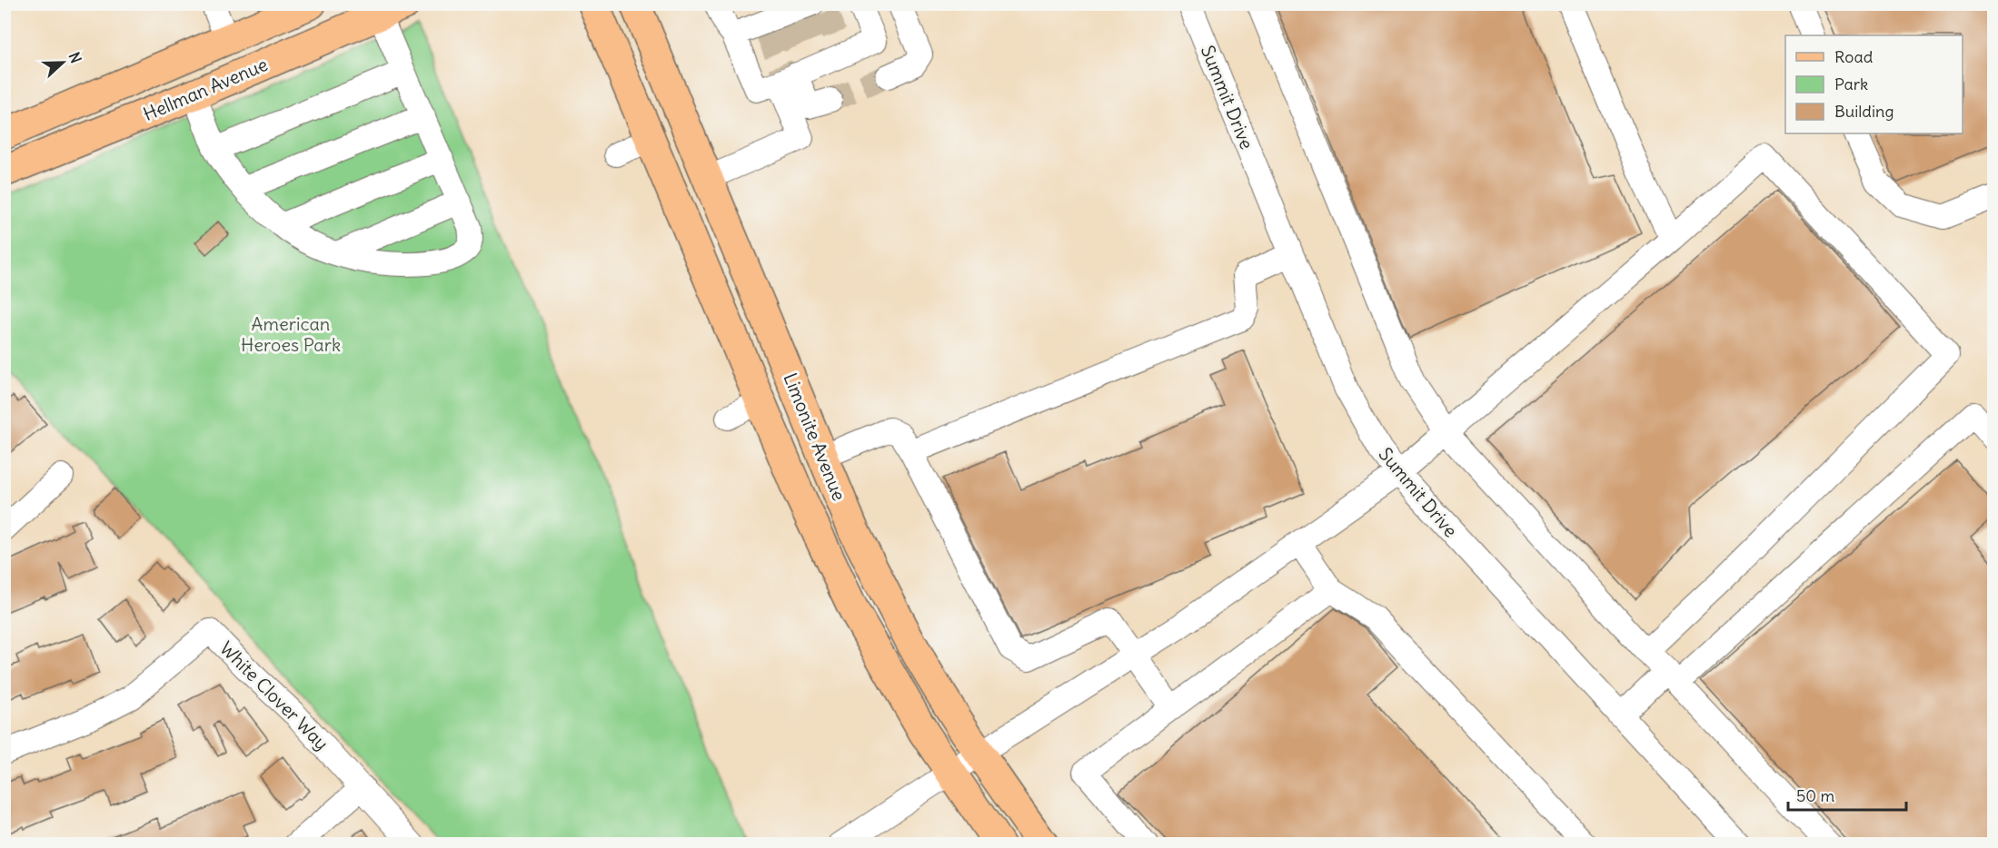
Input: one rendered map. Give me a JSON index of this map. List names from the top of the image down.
{
  "streets": {
    "main road": ["Hellman Avenue", "Limonite Avenue"],
    "street": ["Summit Drive", "White Clover Way"]
  },
  "parks": ["American Heroes Park"],
  "legend": ["Road", "Park", "Building"],
  "scale_bar": "50 m",
  "north": "right"
}
